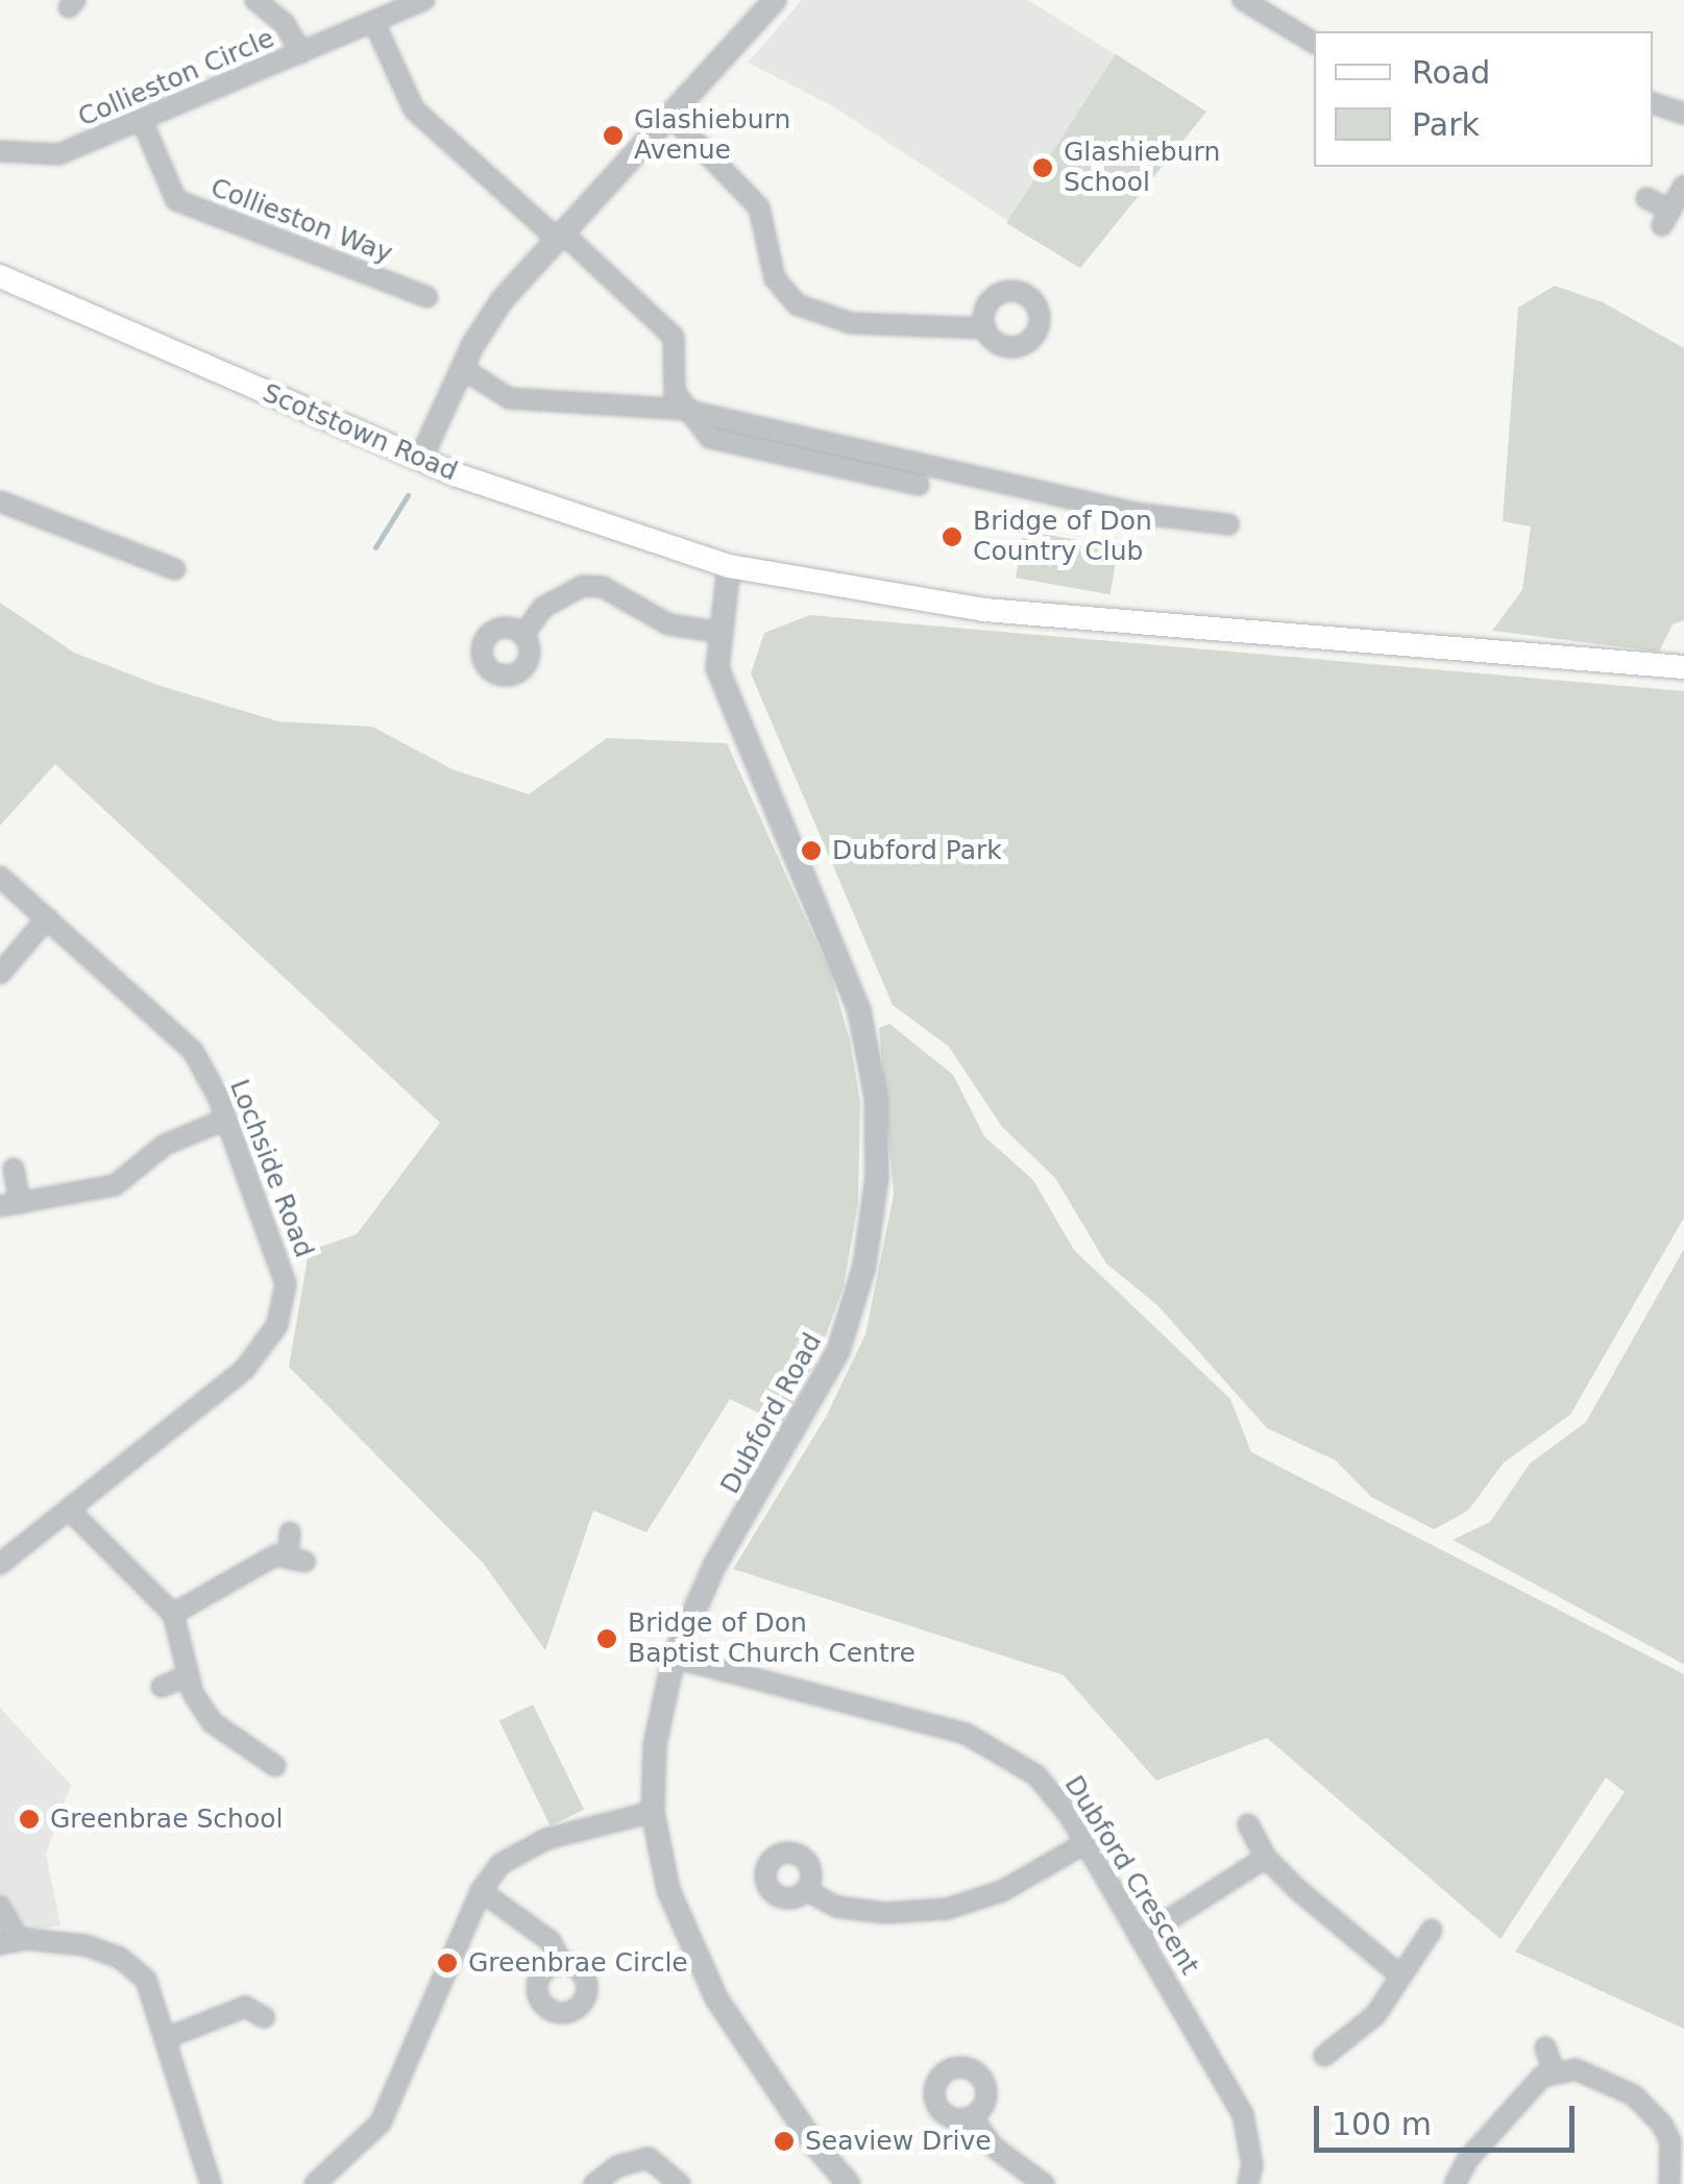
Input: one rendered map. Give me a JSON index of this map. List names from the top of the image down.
{
  "streets": {
    "main road": ["Scotstown Road"],
    "street": [
      "Collieston Circle",
      "Collieston Way",
      "Lochside Road",
      "Dubford Road",
      "Dubford Crescent"
    ]
  },
  "crossings": [
    ["Collieston Circle", "Collieston Way"],
    ["Scotstown Road", "Dubford Road"],
    ["Dubford Road", "Dubford Crescent"]
  ],
  "places": [
    "Glashieburn Avenue",
    "Glashieburn School",
    "Bridge of Don Country Club",
    "Dubford Park",
    "Bridge of Don Baptist Church Centre",
    "Greenbrae School",
    "Greenbrae Circle",
    "Seaview Drive"
  ],
  "legend": ["Road", "Park"],
  "scale_bar": "100 m"
}
